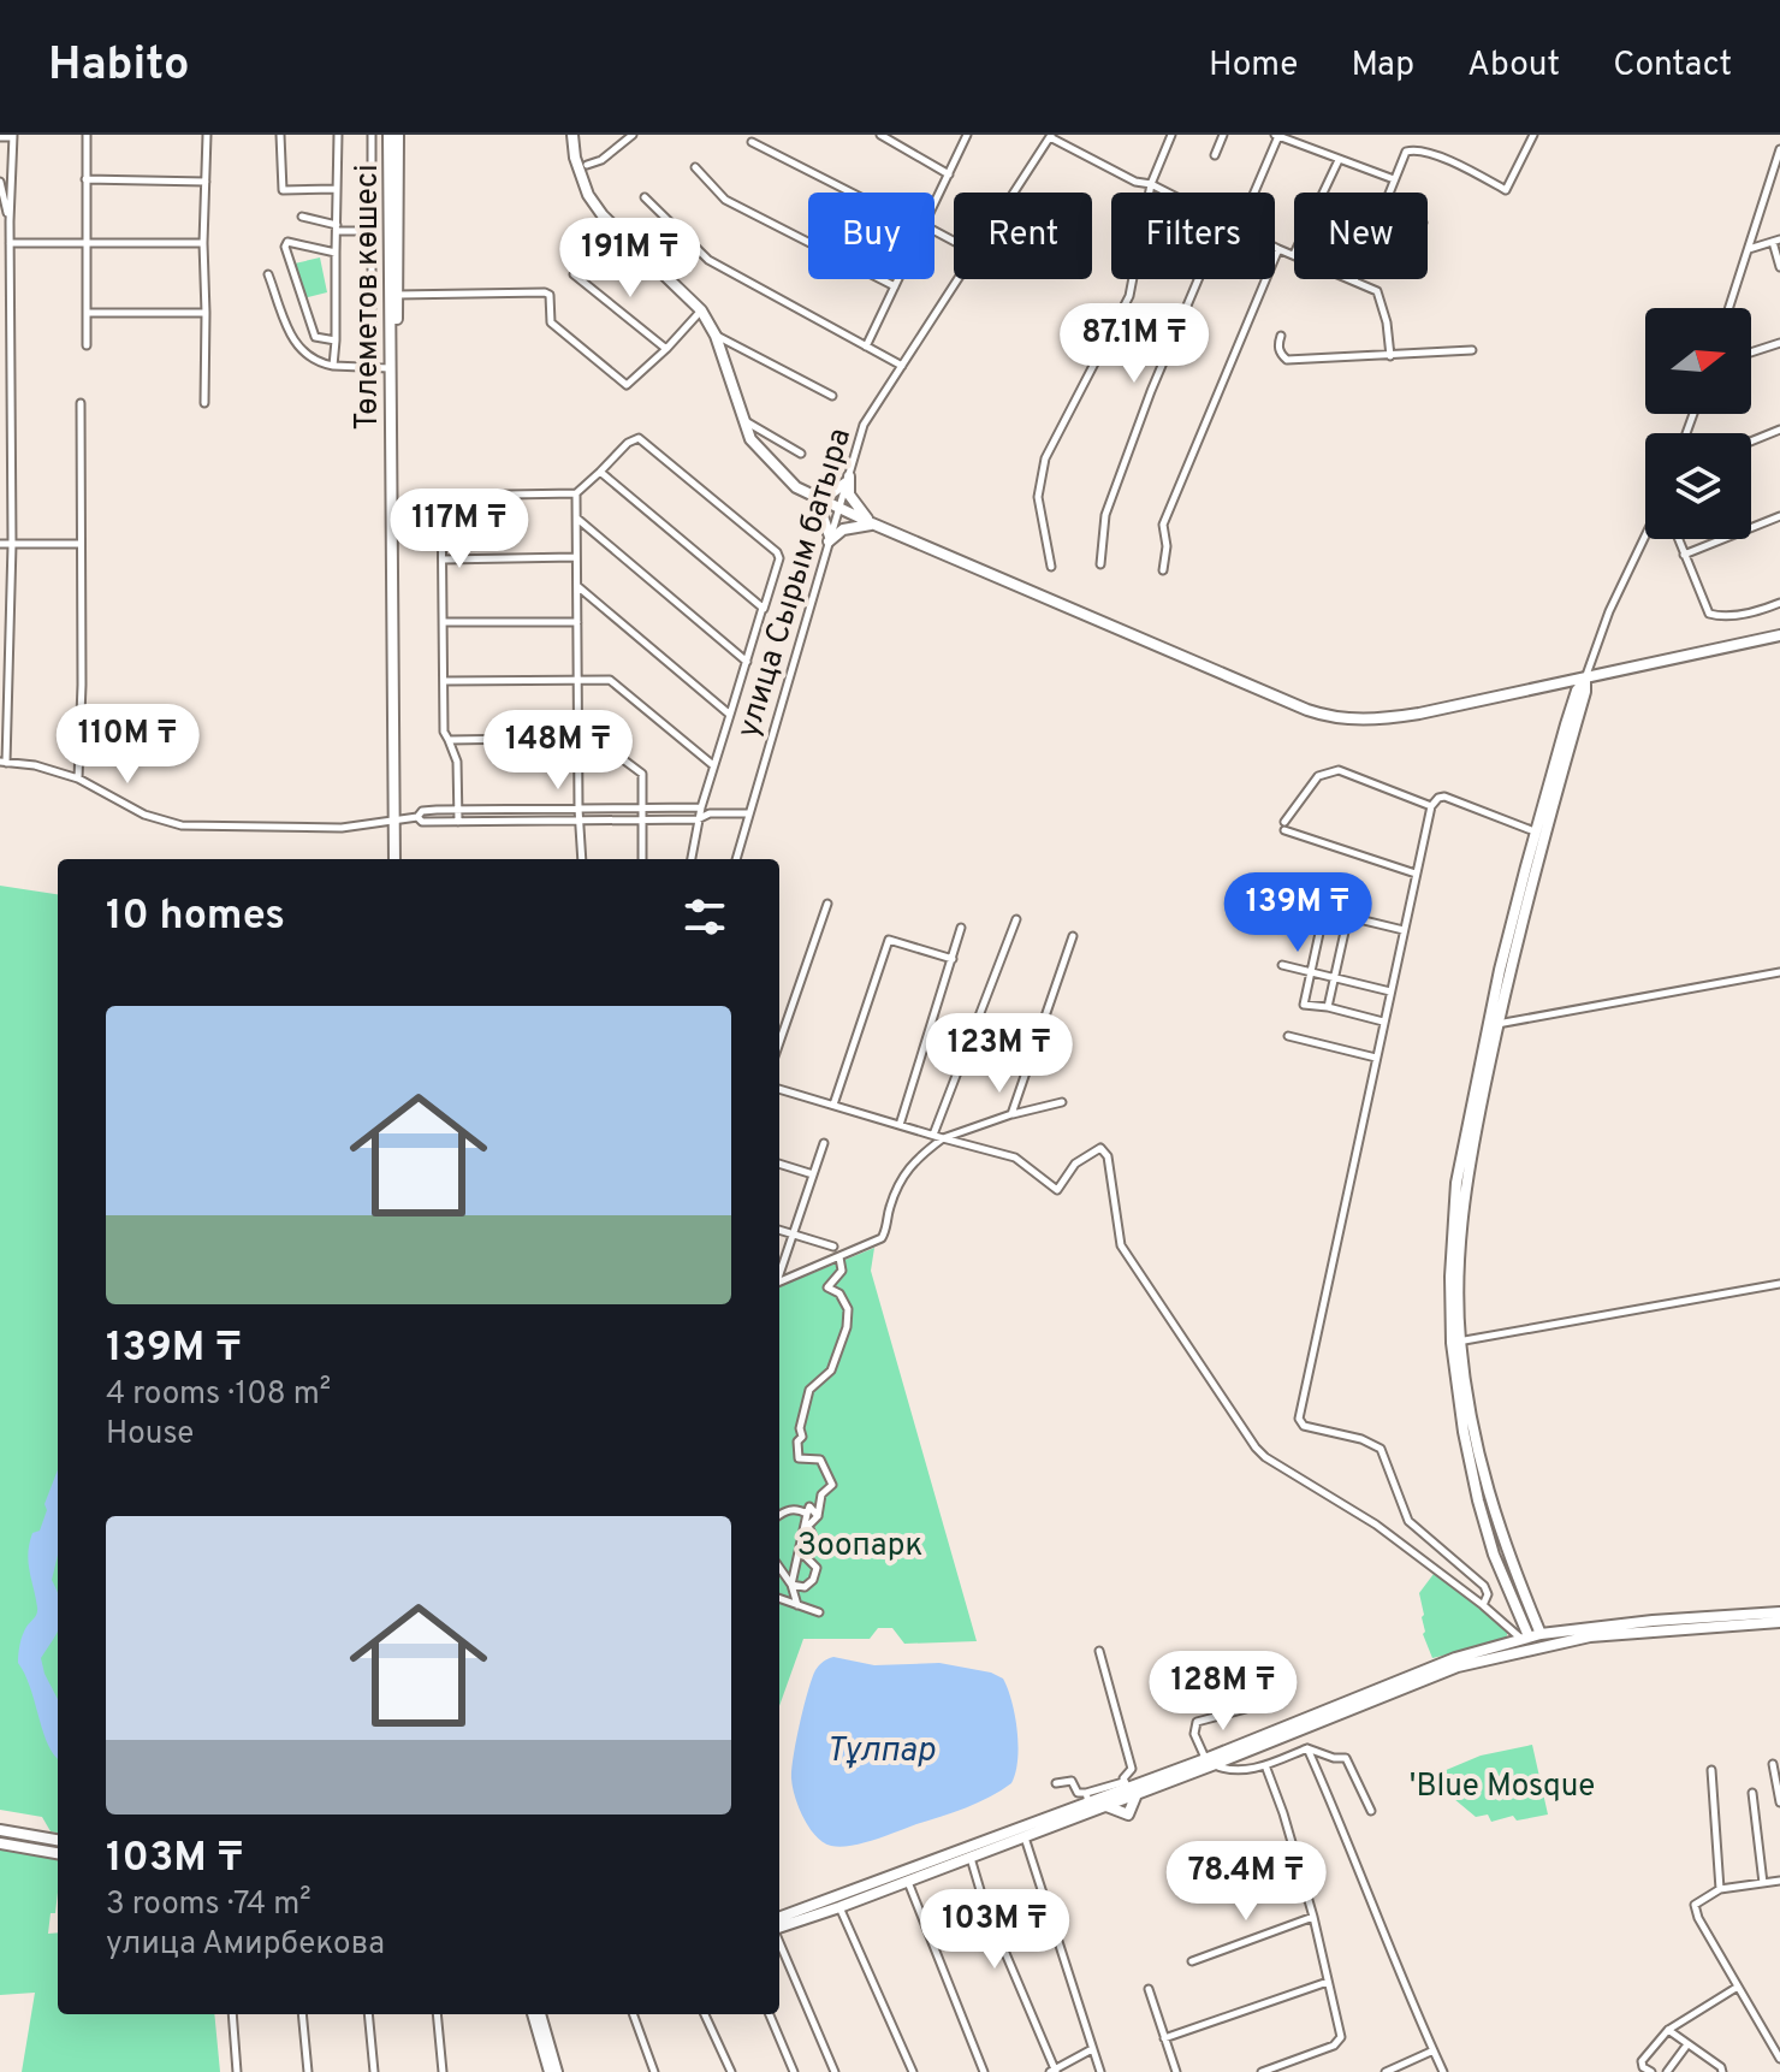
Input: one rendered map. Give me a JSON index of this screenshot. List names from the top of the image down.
{
  "streets": {
    "main road": ["Төлеметов көшесі"],
    "street": ["улица Сырым батыра"]
  },
  "water": ["Тұлпар"],
  "parks": ["Зоопарк", "'Blue Mosque"],
  "north": "right",
  "page": {
    "header": "Habito",
    "nav": [
      "Home",
      "Map",
      "About",
      "Contact"
    ],
    "chip": [
      "Buy",
      "Rent",
      "Filters",
      "New"
    ],
    "price": [
      "191M ₸",
      "87.1M ₸",
      "117M ₸",
      "110M ₸",
      "148M ₸",
      "139M ₸",
      "123M ₸",
      "128M ₸",
      "78.4M ₸",
      "103M ₸"
    ],
    "heading": "10 homes",
    "list": [
      {
        "name": "139M ₸",
        "note": "4 rooms · 108 m² · House"
      },
      {
        "name": "103M ₸",
        "note": "3 rooms · 74 m² · улица Амирбекова"
      }
    ]
  }
}
